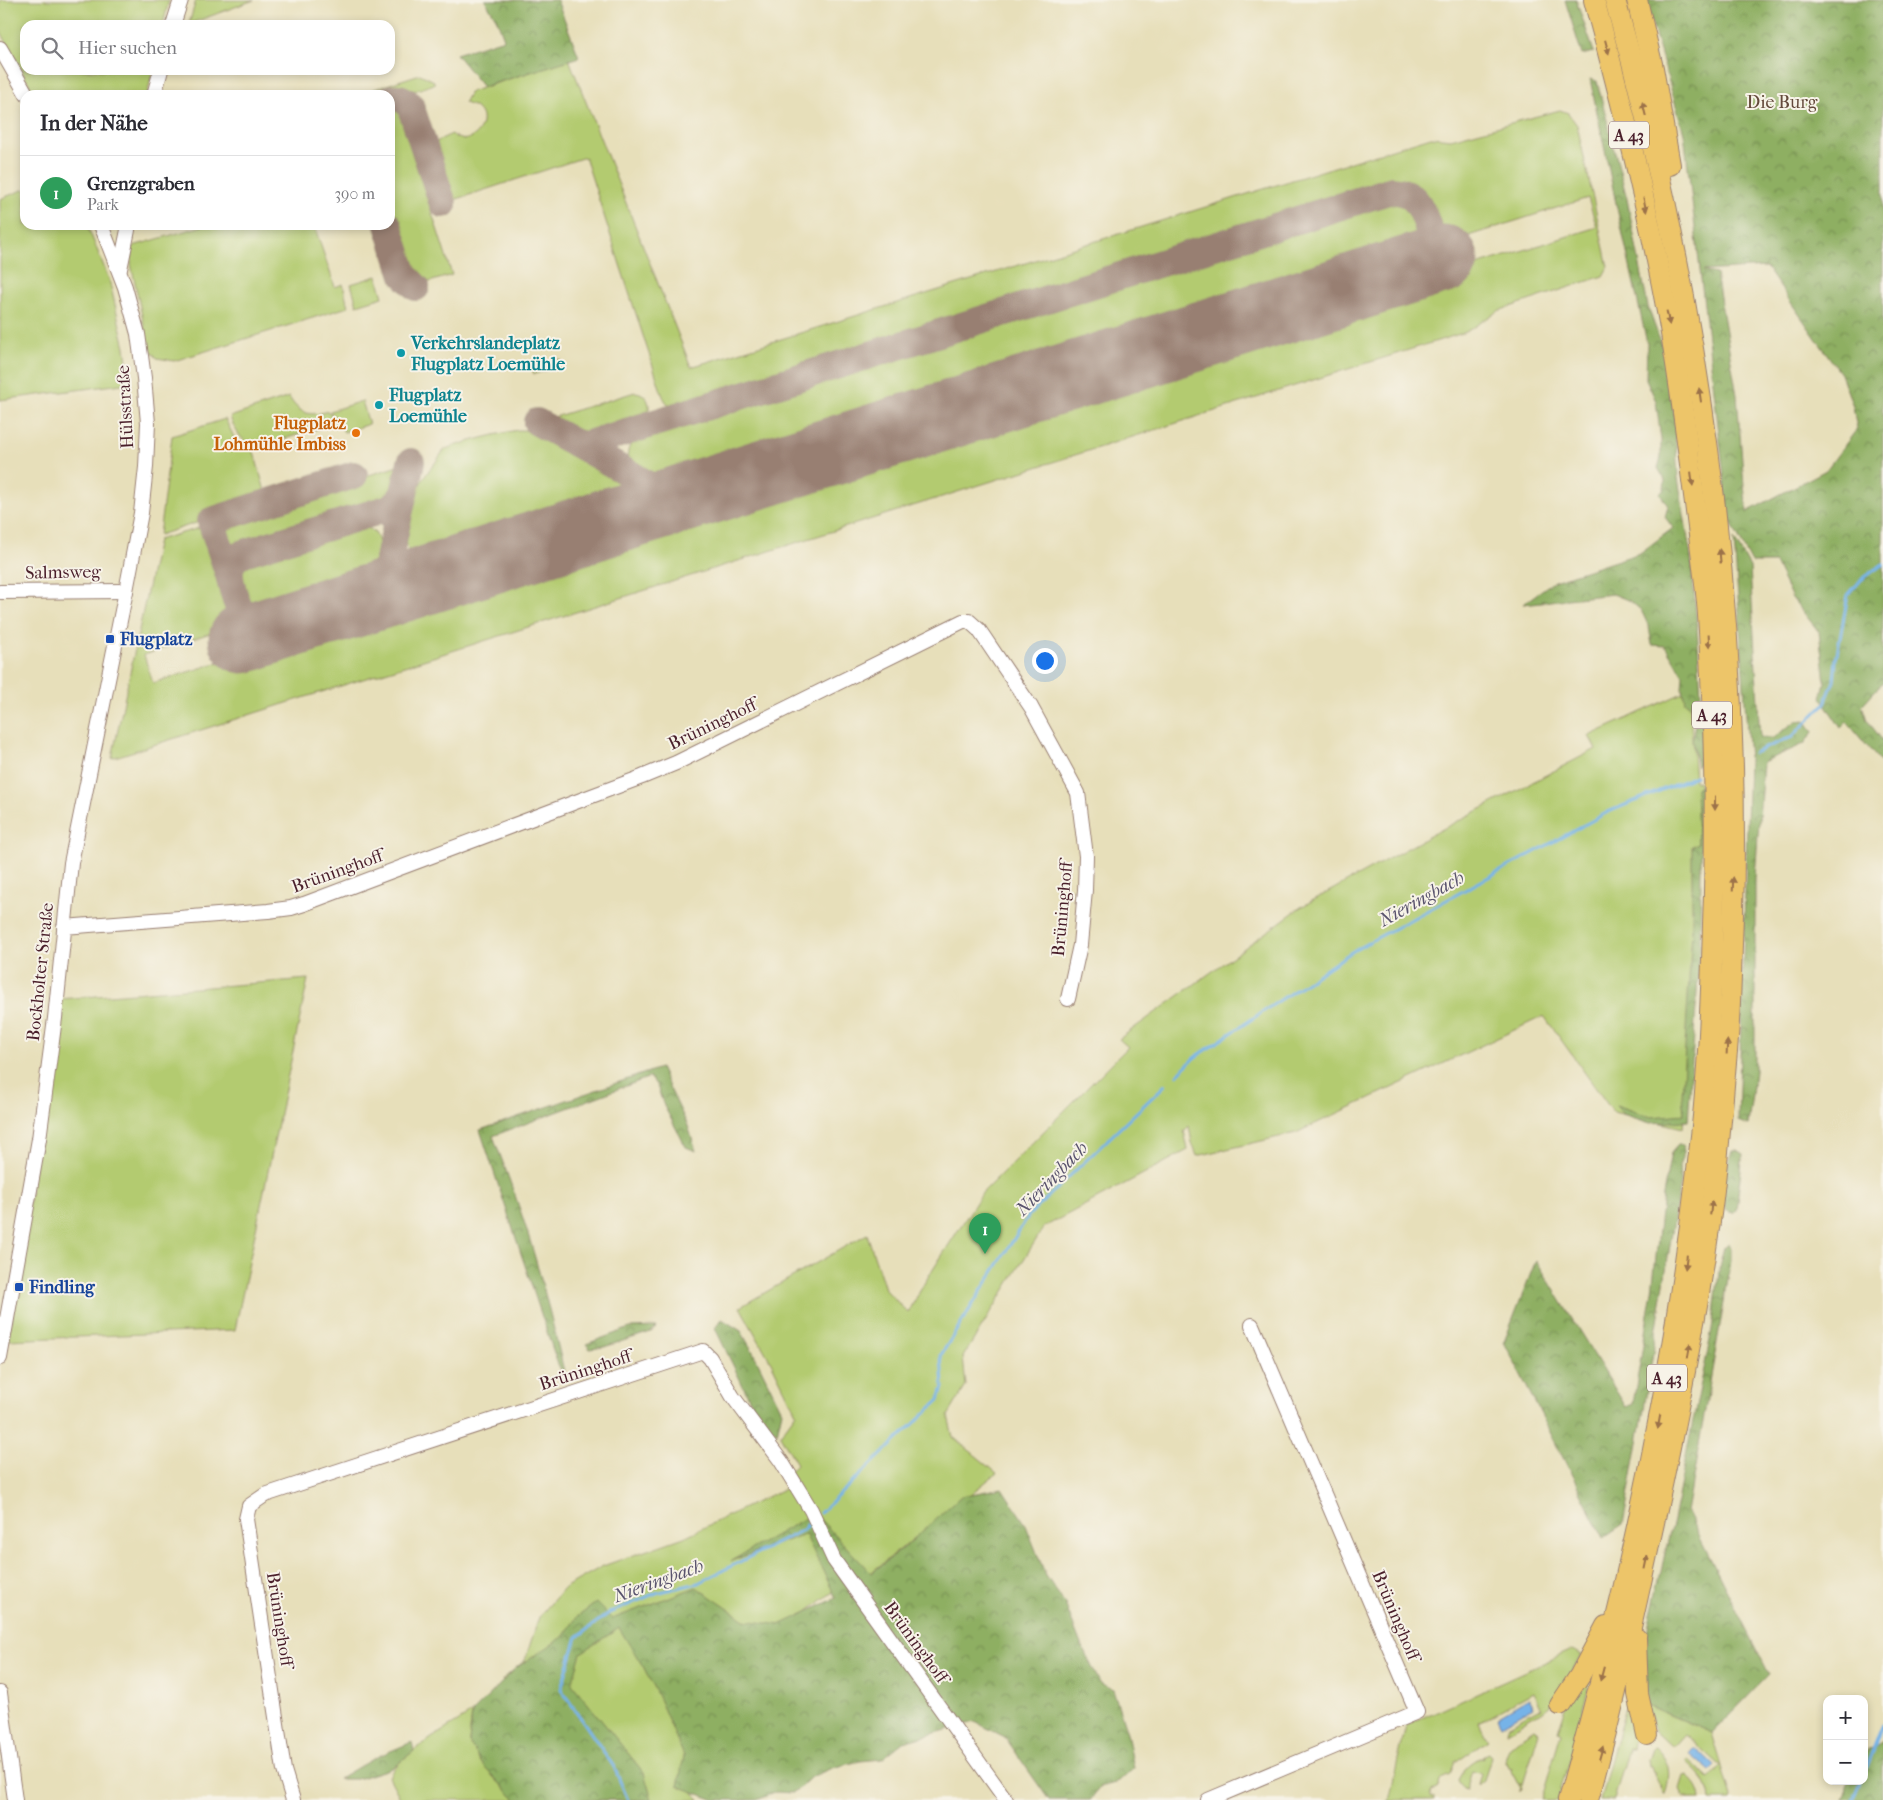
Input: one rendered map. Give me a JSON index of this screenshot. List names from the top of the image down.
{
  "streets": {
    "highway": ["A 43"],
    "street": [
      "Hülsstraße",
      "Salmsweg",
      "Brüninghoff",
      "Bockholter Straße"
    ]
  },
  "crossings": [
    ["Hülsstraße", "Salmsweg"],
    ["Hülsstraße", "Bockholter Straße"],
    ["Salmsweg", "Bockholter Straße"],
    ["Brüninghoff", "Bockholter Straße"]
  ],
  "water": ["Nieringbach"],
  "parks": ["Die Burg"],
  "places": {
    "other": ["Verkehrslandeplatz Flugplatz Loemühle", "Flugplatz Loemühle", "Flugplatz Lohmühle Imbiss"],
    "transit": ["Flugplatz", "Findling"]
  },
  "page": {
    "search": "Hier suchen",
    "heading": "In der Nähe",
    "list": [
      {
        "mark": "1",
        "name": "Grenzgraben",
        "note": "Park",
        "value": "390 m"
      }
    ],
    "pins": "1",
    "map_buttons": ["+", "−"]
  }
}
